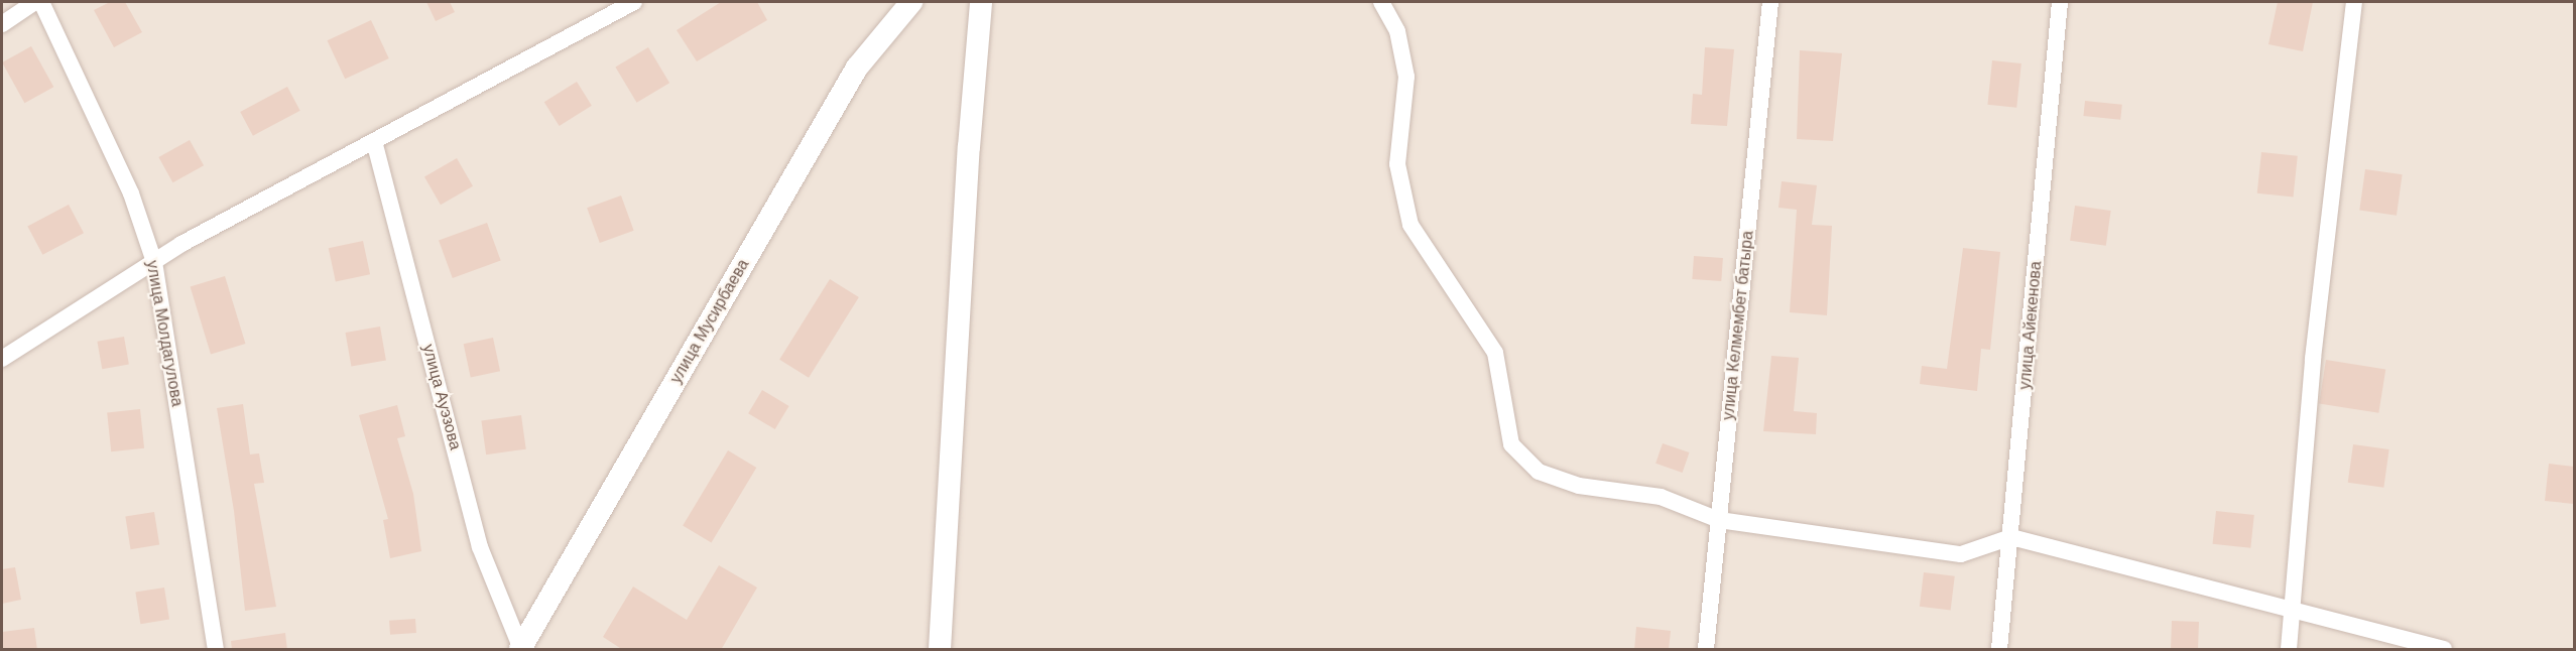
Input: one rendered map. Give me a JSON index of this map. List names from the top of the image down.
{
  "streets": {
    "street": [
      "улица Мусирбаева",
      "улица Келмембет батыра",
      "улица Айекенова",
      "улица Молдагулова",
      "улица Ауэзова"
    ]
  },
  "crossings": [
    ["улица Мусирбаева", "улица Ауэзова"]
  ]
}
